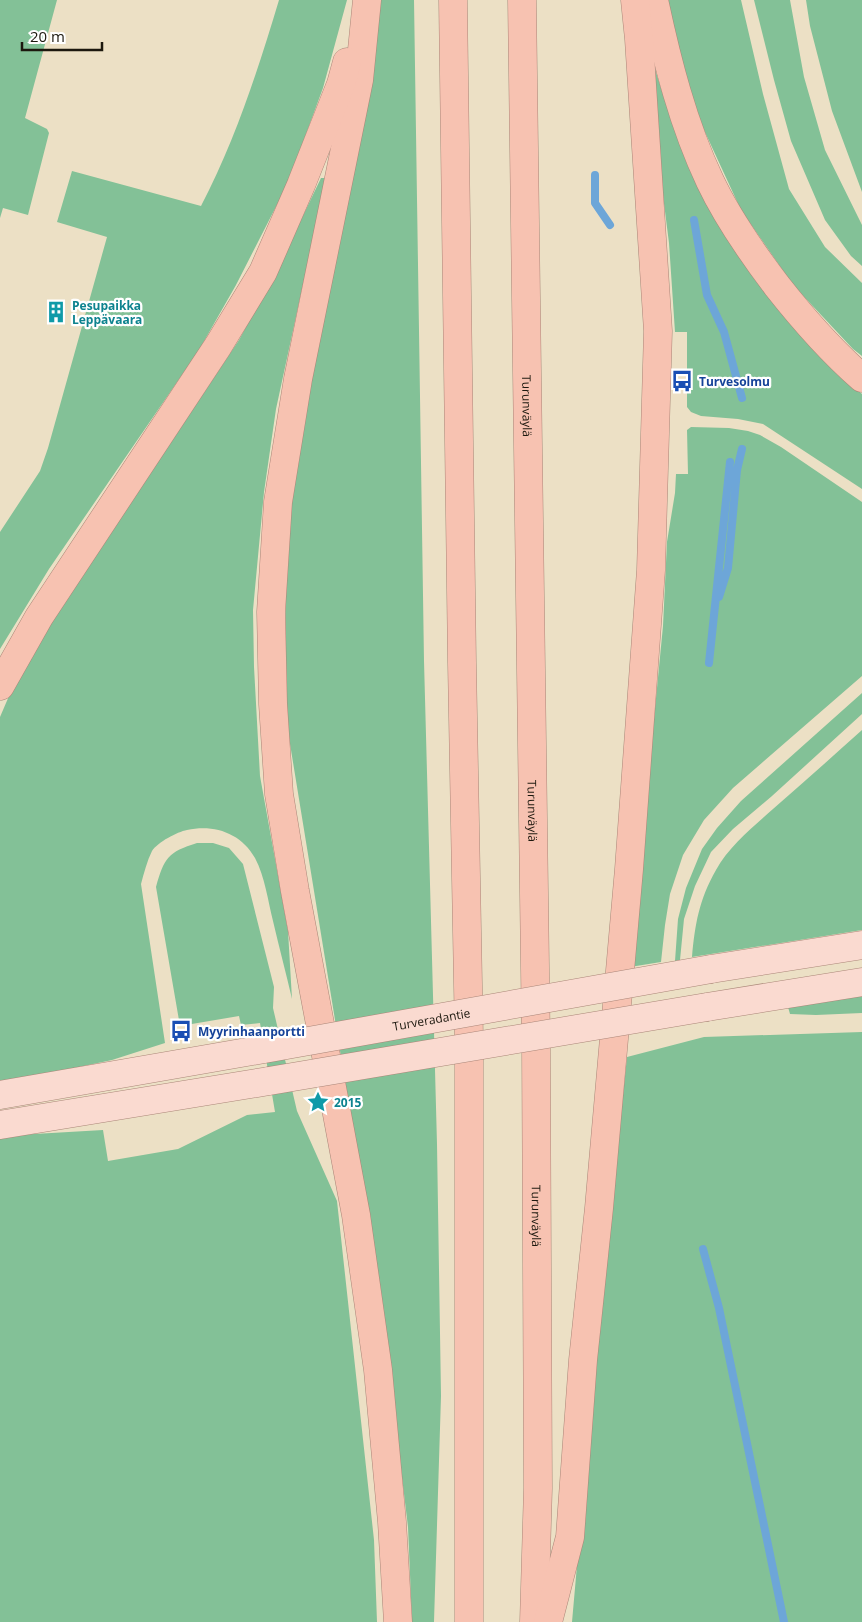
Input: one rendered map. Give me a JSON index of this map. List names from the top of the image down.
{
  "streets": {
    "highway": ["Turunväylä"],
    "main road": ["Turveradantie"]
  },
  "places": {
    "building": ["Pesupaikka Leppävaara"],
    "bus stop": ["Turvesolmu", "Myyrinhaanportti"],
    "place": ["2015"]
  },
  "scale_bar": "20 m"
}
